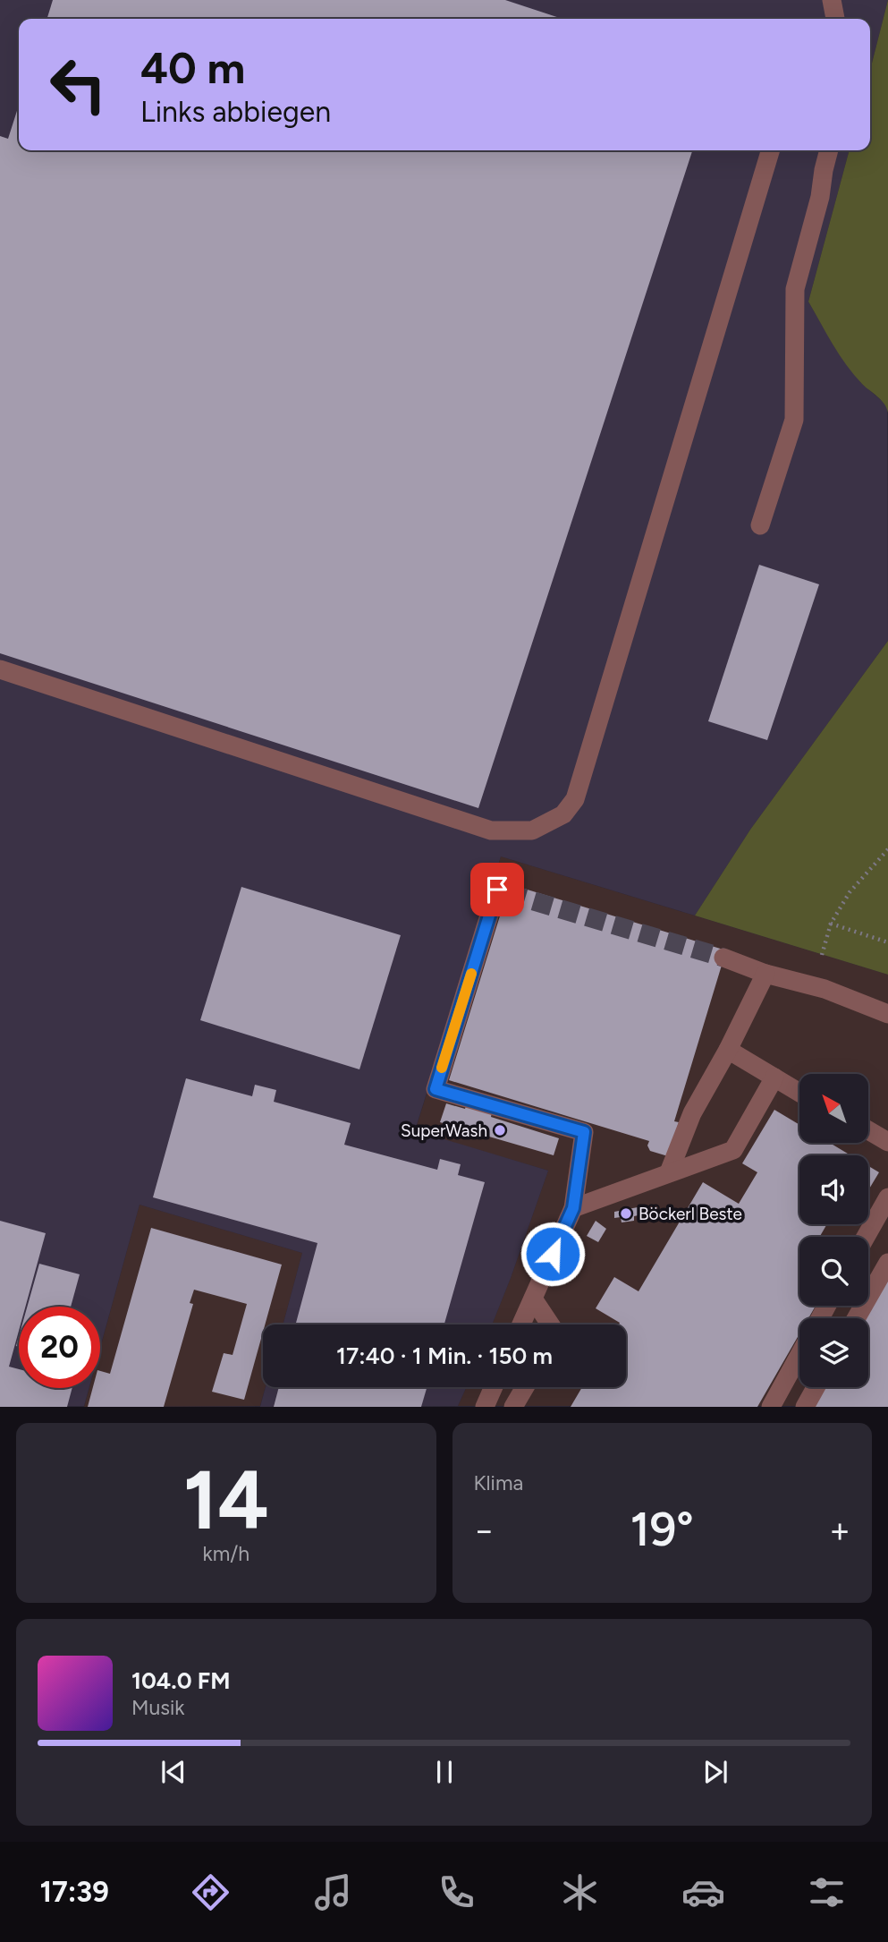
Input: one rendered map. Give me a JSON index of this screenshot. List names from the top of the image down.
{
  "places": ["SuperWash", "Böckerl Beste"],
  "north": "top left",
  "page": {
    "turn": ["40 m", "Links abbiegen"],
    "limit": "20",
    "trip": "17:40 · 1 Min. · 150 m",
    "tile": [
      ["14", "km/h"],
      "Klima"
    ],
    "heat": ["−", "19°", "+"],
    "song": ["104.0 FM", "Musik"],
    "tabs": "17:39"
  }
}
